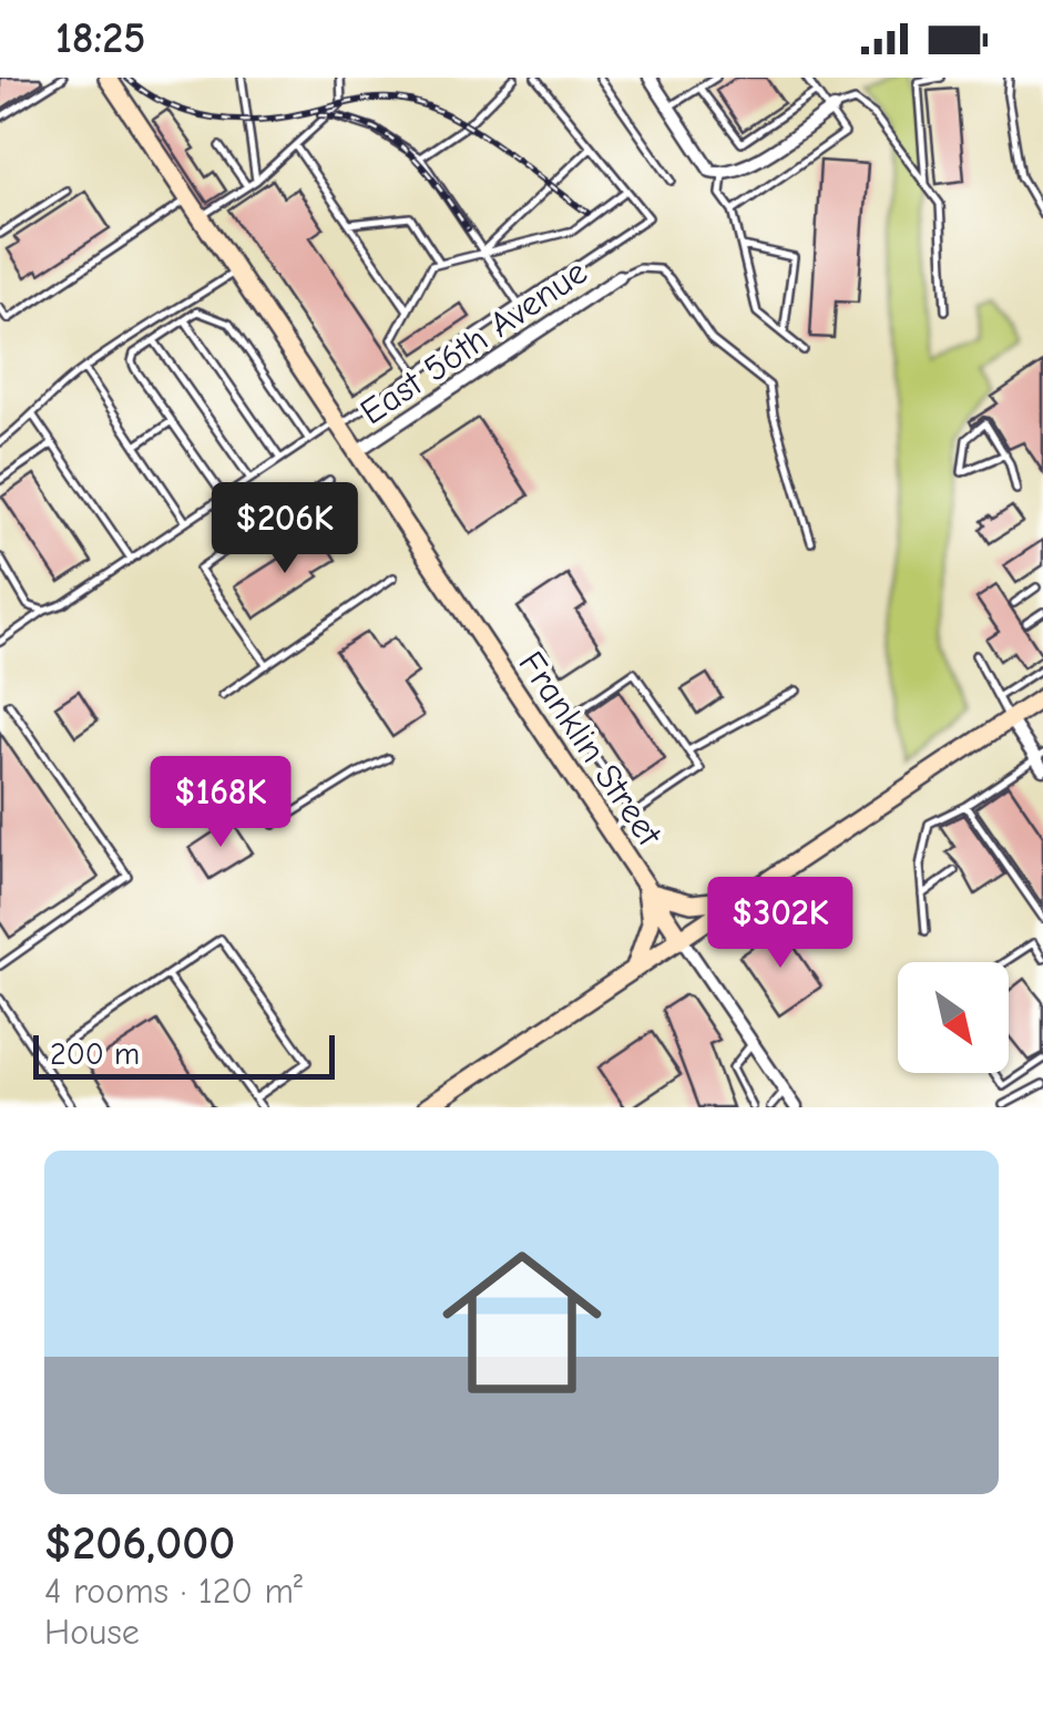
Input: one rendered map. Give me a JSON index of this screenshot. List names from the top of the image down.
{
  "streets": {
    "street": ["East 56th Avenue", "Franklin Street"]
  },
  "crossings": [
    ["East 56th Avenue", "Franklin Street"]
  ],
  "scale_bar": "200 m",
  "north": "bottom right",
  "page": {
    "status": "18:25",
    "price": ["$206K", "$168K", "$302K"],
    "scale": "200 m",
    "list": [
      {
        "name": "$206,000",
        "note": "4 rooms · 120 m² · House"
      }
    ]
  }
}
